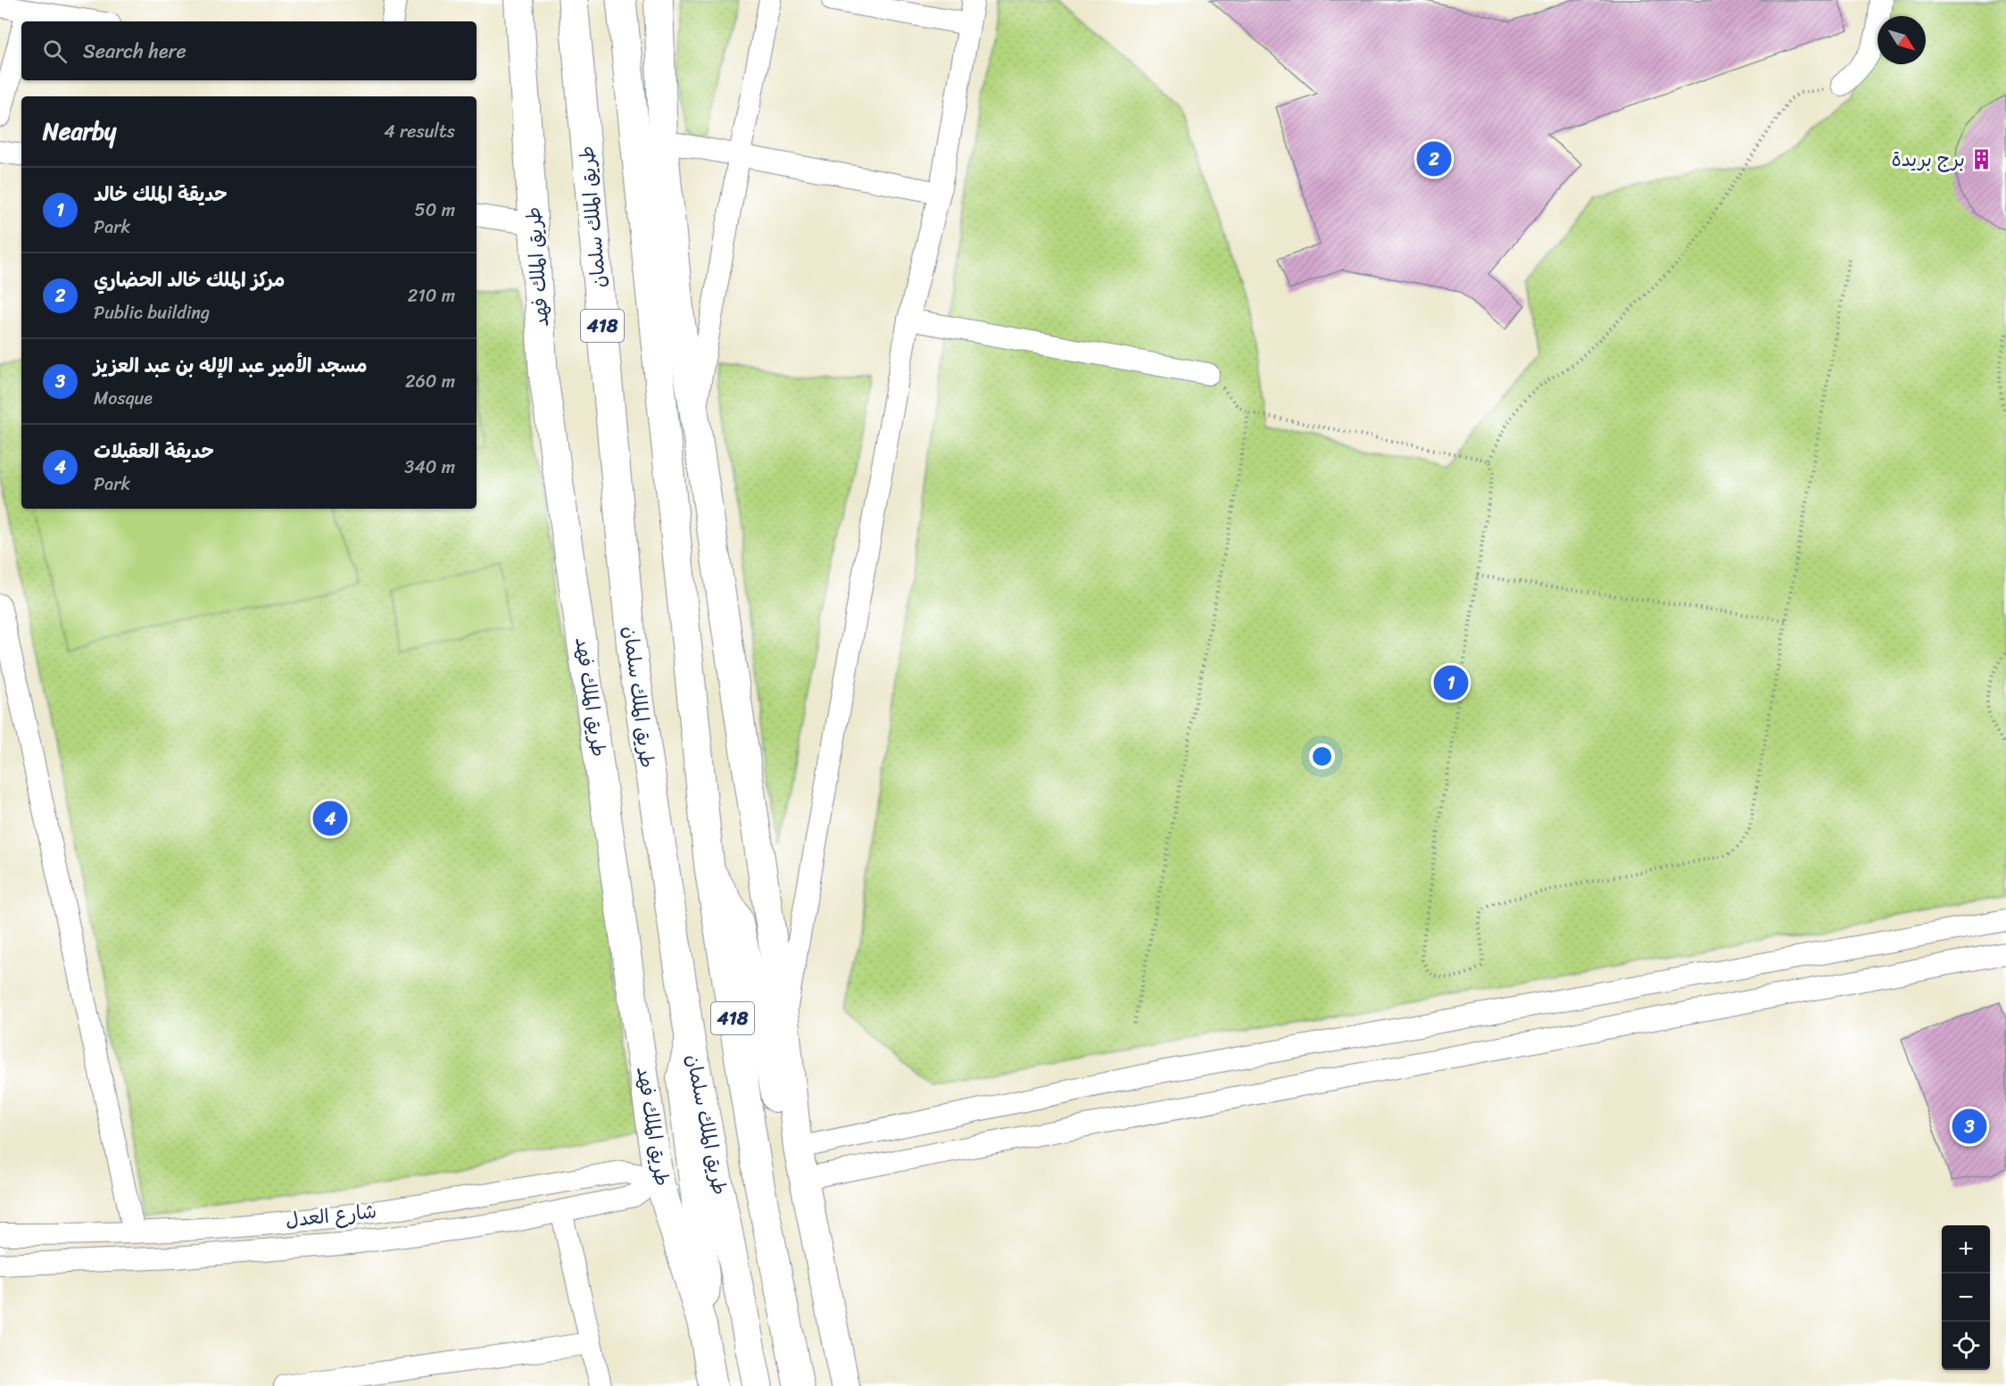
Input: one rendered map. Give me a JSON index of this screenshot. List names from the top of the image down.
{
  "streets": {
    "highway": ["طريق الملك سلمان", "418"],
    "main road": ["طريق الملك فهد"],
    "street": ["شارع العدل"]
  },
  "crossings": [
    ["طريق الملك فهد", "شارع العدل"]
  ],
  "places": {
    "building": ["برج بريدة"]
  },
  "north": "bottom right",
  "page": {
    "search": "Search here",
    "heading": ["Nearby", "4 results"],
    "pins": [
      "2",
      "1",
      "4",
      "3"
    ],
    "list": [
      {
        "mark": "1",
        "name": "حديقة الملك خالد",
        "note": "Park",
        "value": "50 m"
      },
      {
        "mark": "2",
        "name": "مركز الملك خالد الحضاري",
        "note": "Public building",
        "value": "210 m"
      },
      {
        "mark": "3",
        "name": "مسجد الأمير عبد الإله بن عبد العزيز",
        "note": "Mosque",
        "value": "260 m"
      },
      {
        "mark": "4",
        "name": "حديقة العقيلات",
        "note": "Park",
        "value": "340 m"
      }
    ],
    "map_buttons": ["+", "−"]
  }
}
